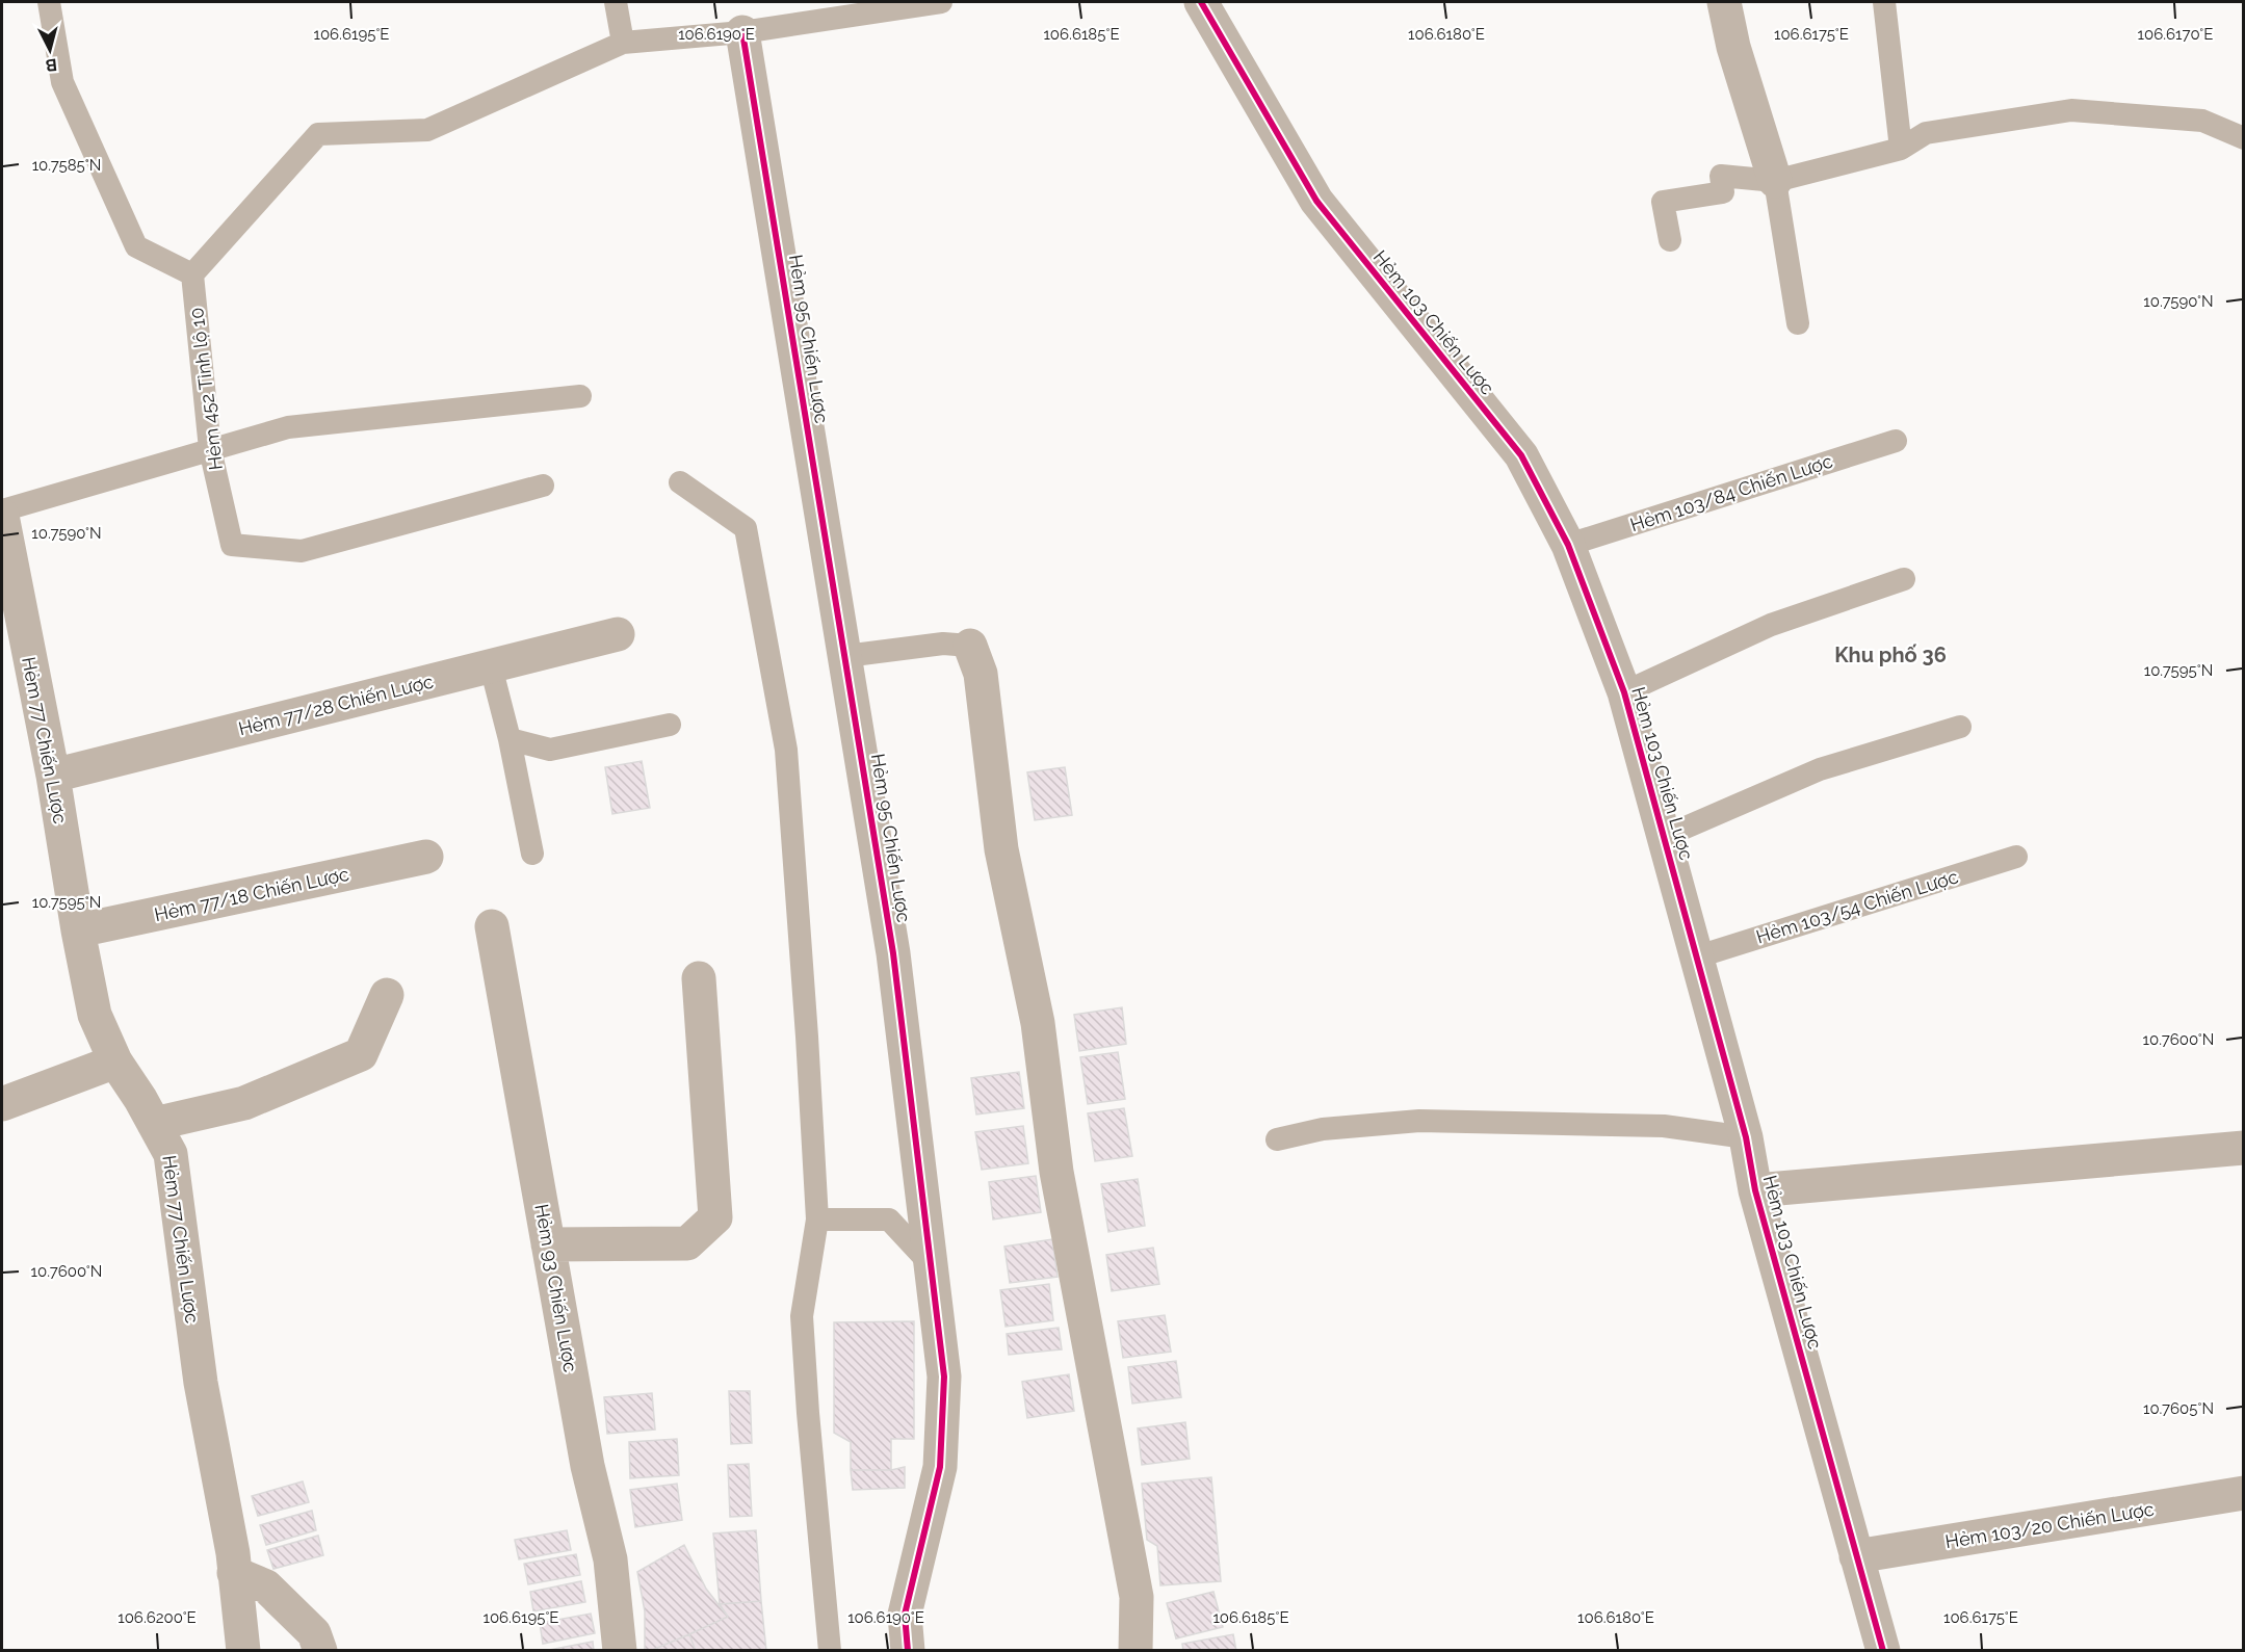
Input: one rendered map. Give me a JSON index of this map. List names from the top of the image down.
{
  "streets": {
    "street": [
      "Hẻm 103 Chiến Lược",
      "Hẻm 95 Chiến Lược",
      "Hẻm 77/28 Chiến Lược",
      "Hẻm 77 Chiến Lược",
      "Hẻm 77/18 Chiến Lược",
      "Hẻm 93 Chiến Lược",
      "Hẻm 103/20 Chiến Lược"
    ],
    "lane": ["Hẻm 452 Tỉnh lộ 10", "Hẻm 103/84 Chiến Lược", "Hẻm 103/54 Chiến Lược"]
  },
  "crossings": [
    ["Hẻm 103 Chiến Lược", "Hẻm 103/84 Chiến Lược"],
    ["Hẻm 103 Chiến Lược", "Hẻm 103/54 Chiến Lược"],
    ["Hẻm 103 Chiến Lược", "Hẻm 103/20 Chiến Lược"],
    ["Hẻm 77/28 Chiến Lược", "Hẻm 77 Chiến Lược"],
    ["Hẻm 77 Chiến Lược", "Hẻm 77/18 Chiến Lược"]
  ],
  "districts": ["Khu phố 36"],
  "north": "bottom",
  "coordinates": [
    "106.6195°E",
    "106.6190°E",
    "106.6185°E",
    "106.6180°E",
    "106.6175°E",
    "106.6170°E",
    "10.7585°N",
    "10.7590°N",
    "10.7595°N",
    "10.7600°N",
    "10.7605°N",
    "106.6200°E"
  ]
}
